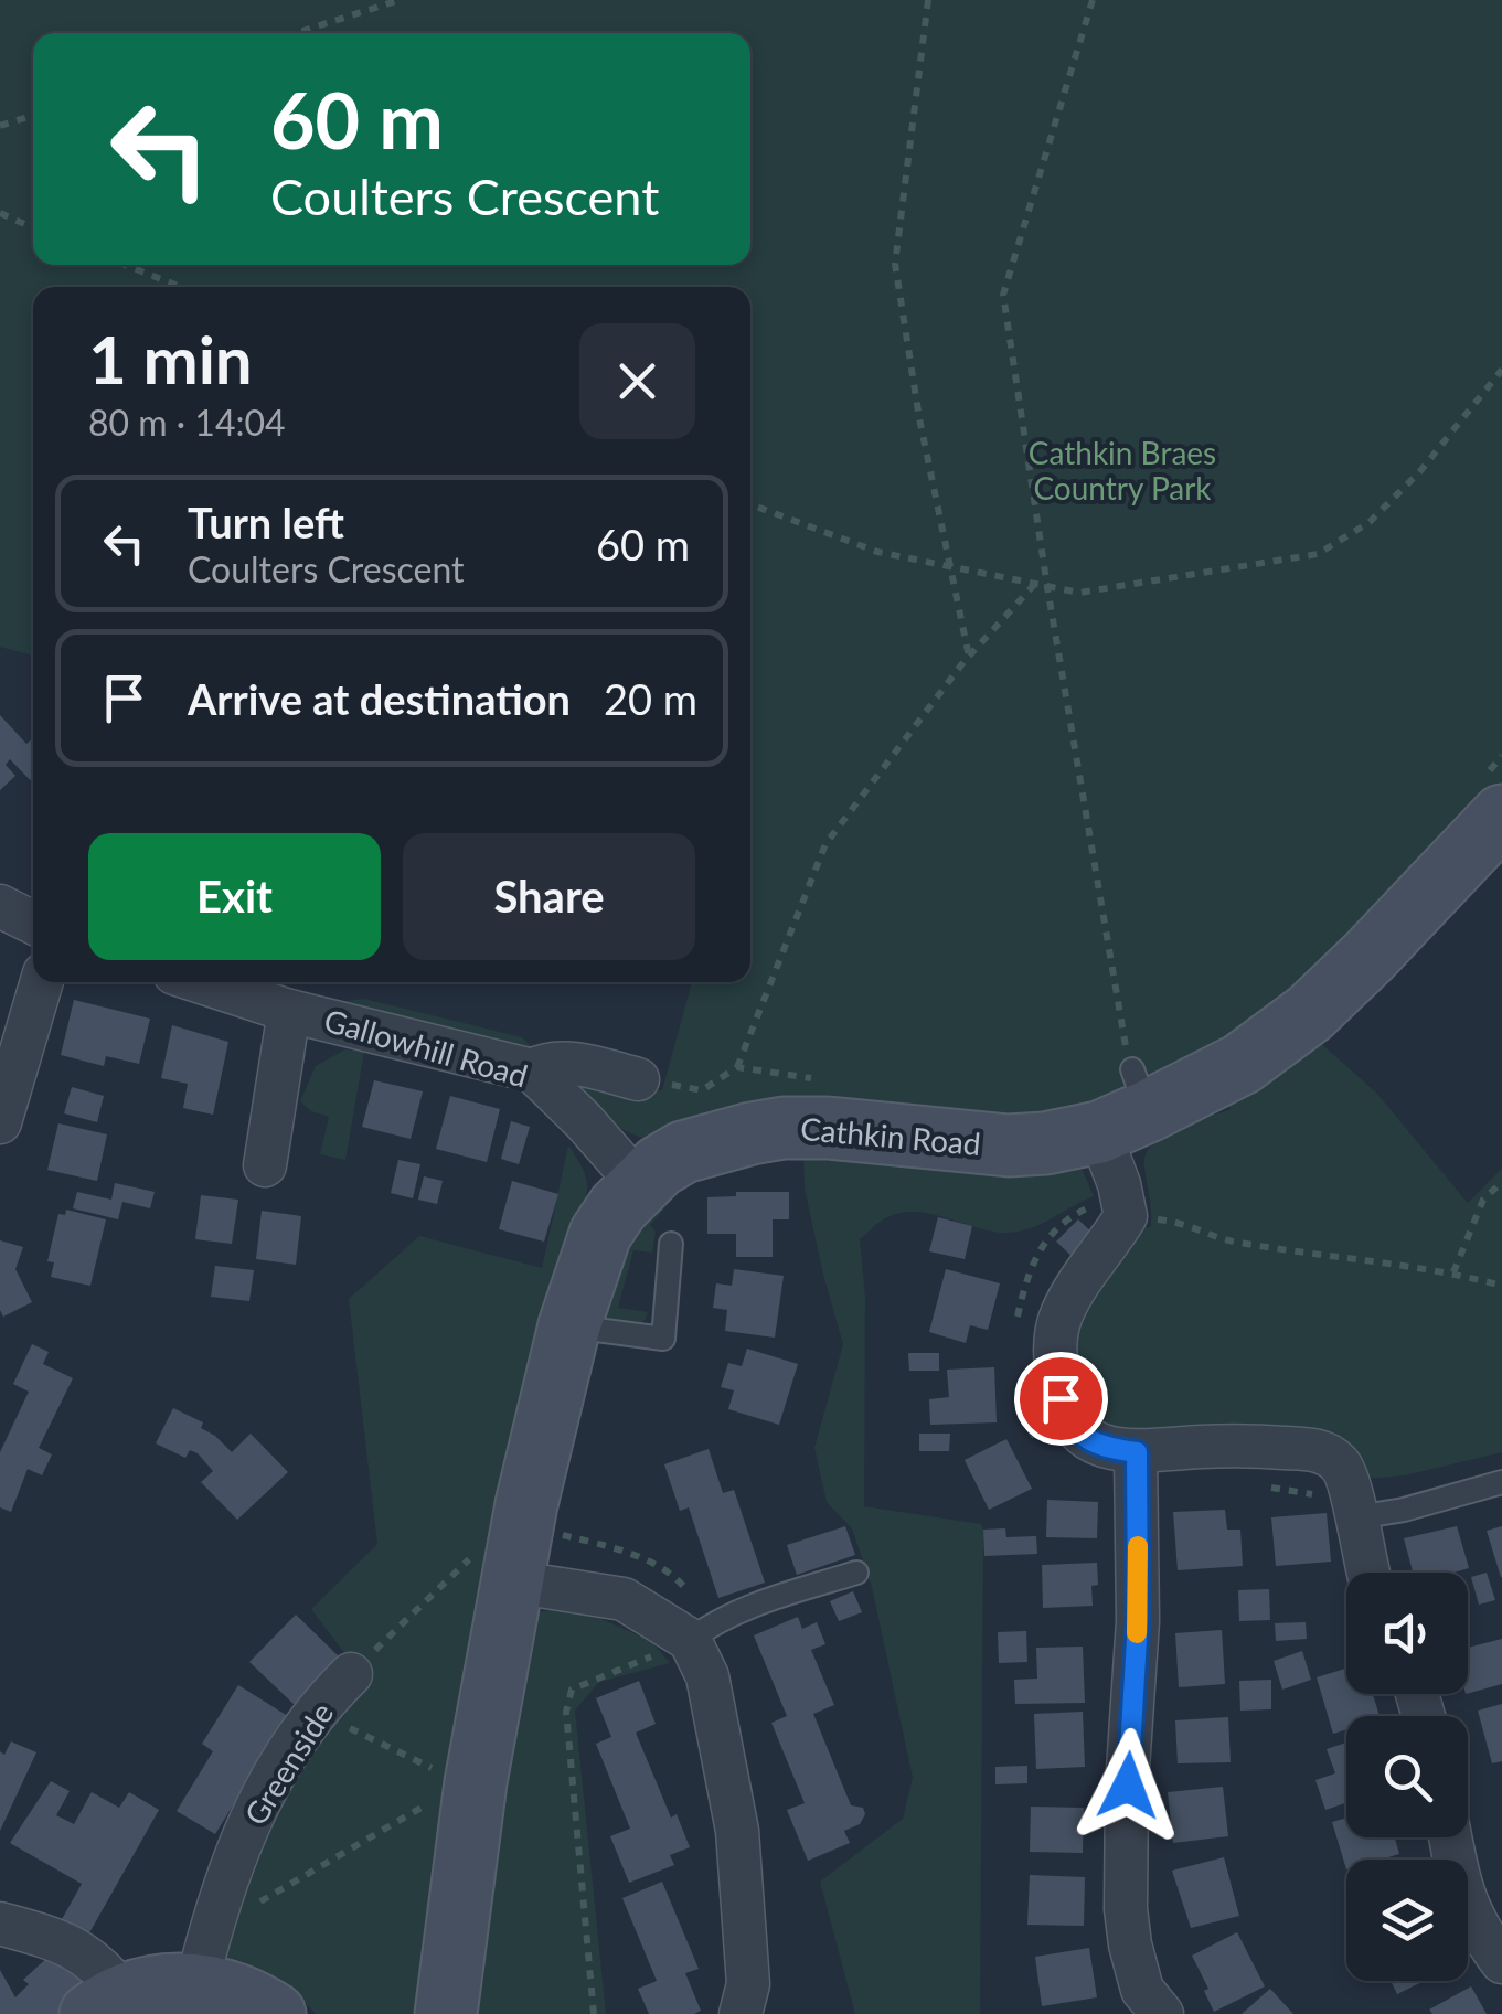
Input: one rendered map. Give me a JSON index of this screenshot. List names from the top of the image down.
{
  "streets": {
    "main road": ["Cathkin Road"],
    "street": ["Gallowhill Road", "Greenside"]
  },
  "crossings": [
    ["Gallowhill Road", "Cathkin Road"]
  ],
  "parks": ["Cathkin Braes Country Park"],
  "page": {
    "turn": ["60 m", "Coulters Crescent"],
    "heading": ["1 min", "80 m · 14:04"],
    "list": [
      {
        "name": "Turn left",
        "note": "Coulters Crescent",
        "value": "60 m"
      },
      {
        "name": "Arrive at destination",
        "value": "20 m"
      }
    ],
    "buttons": ["Exit", "Share"]
  }
}
